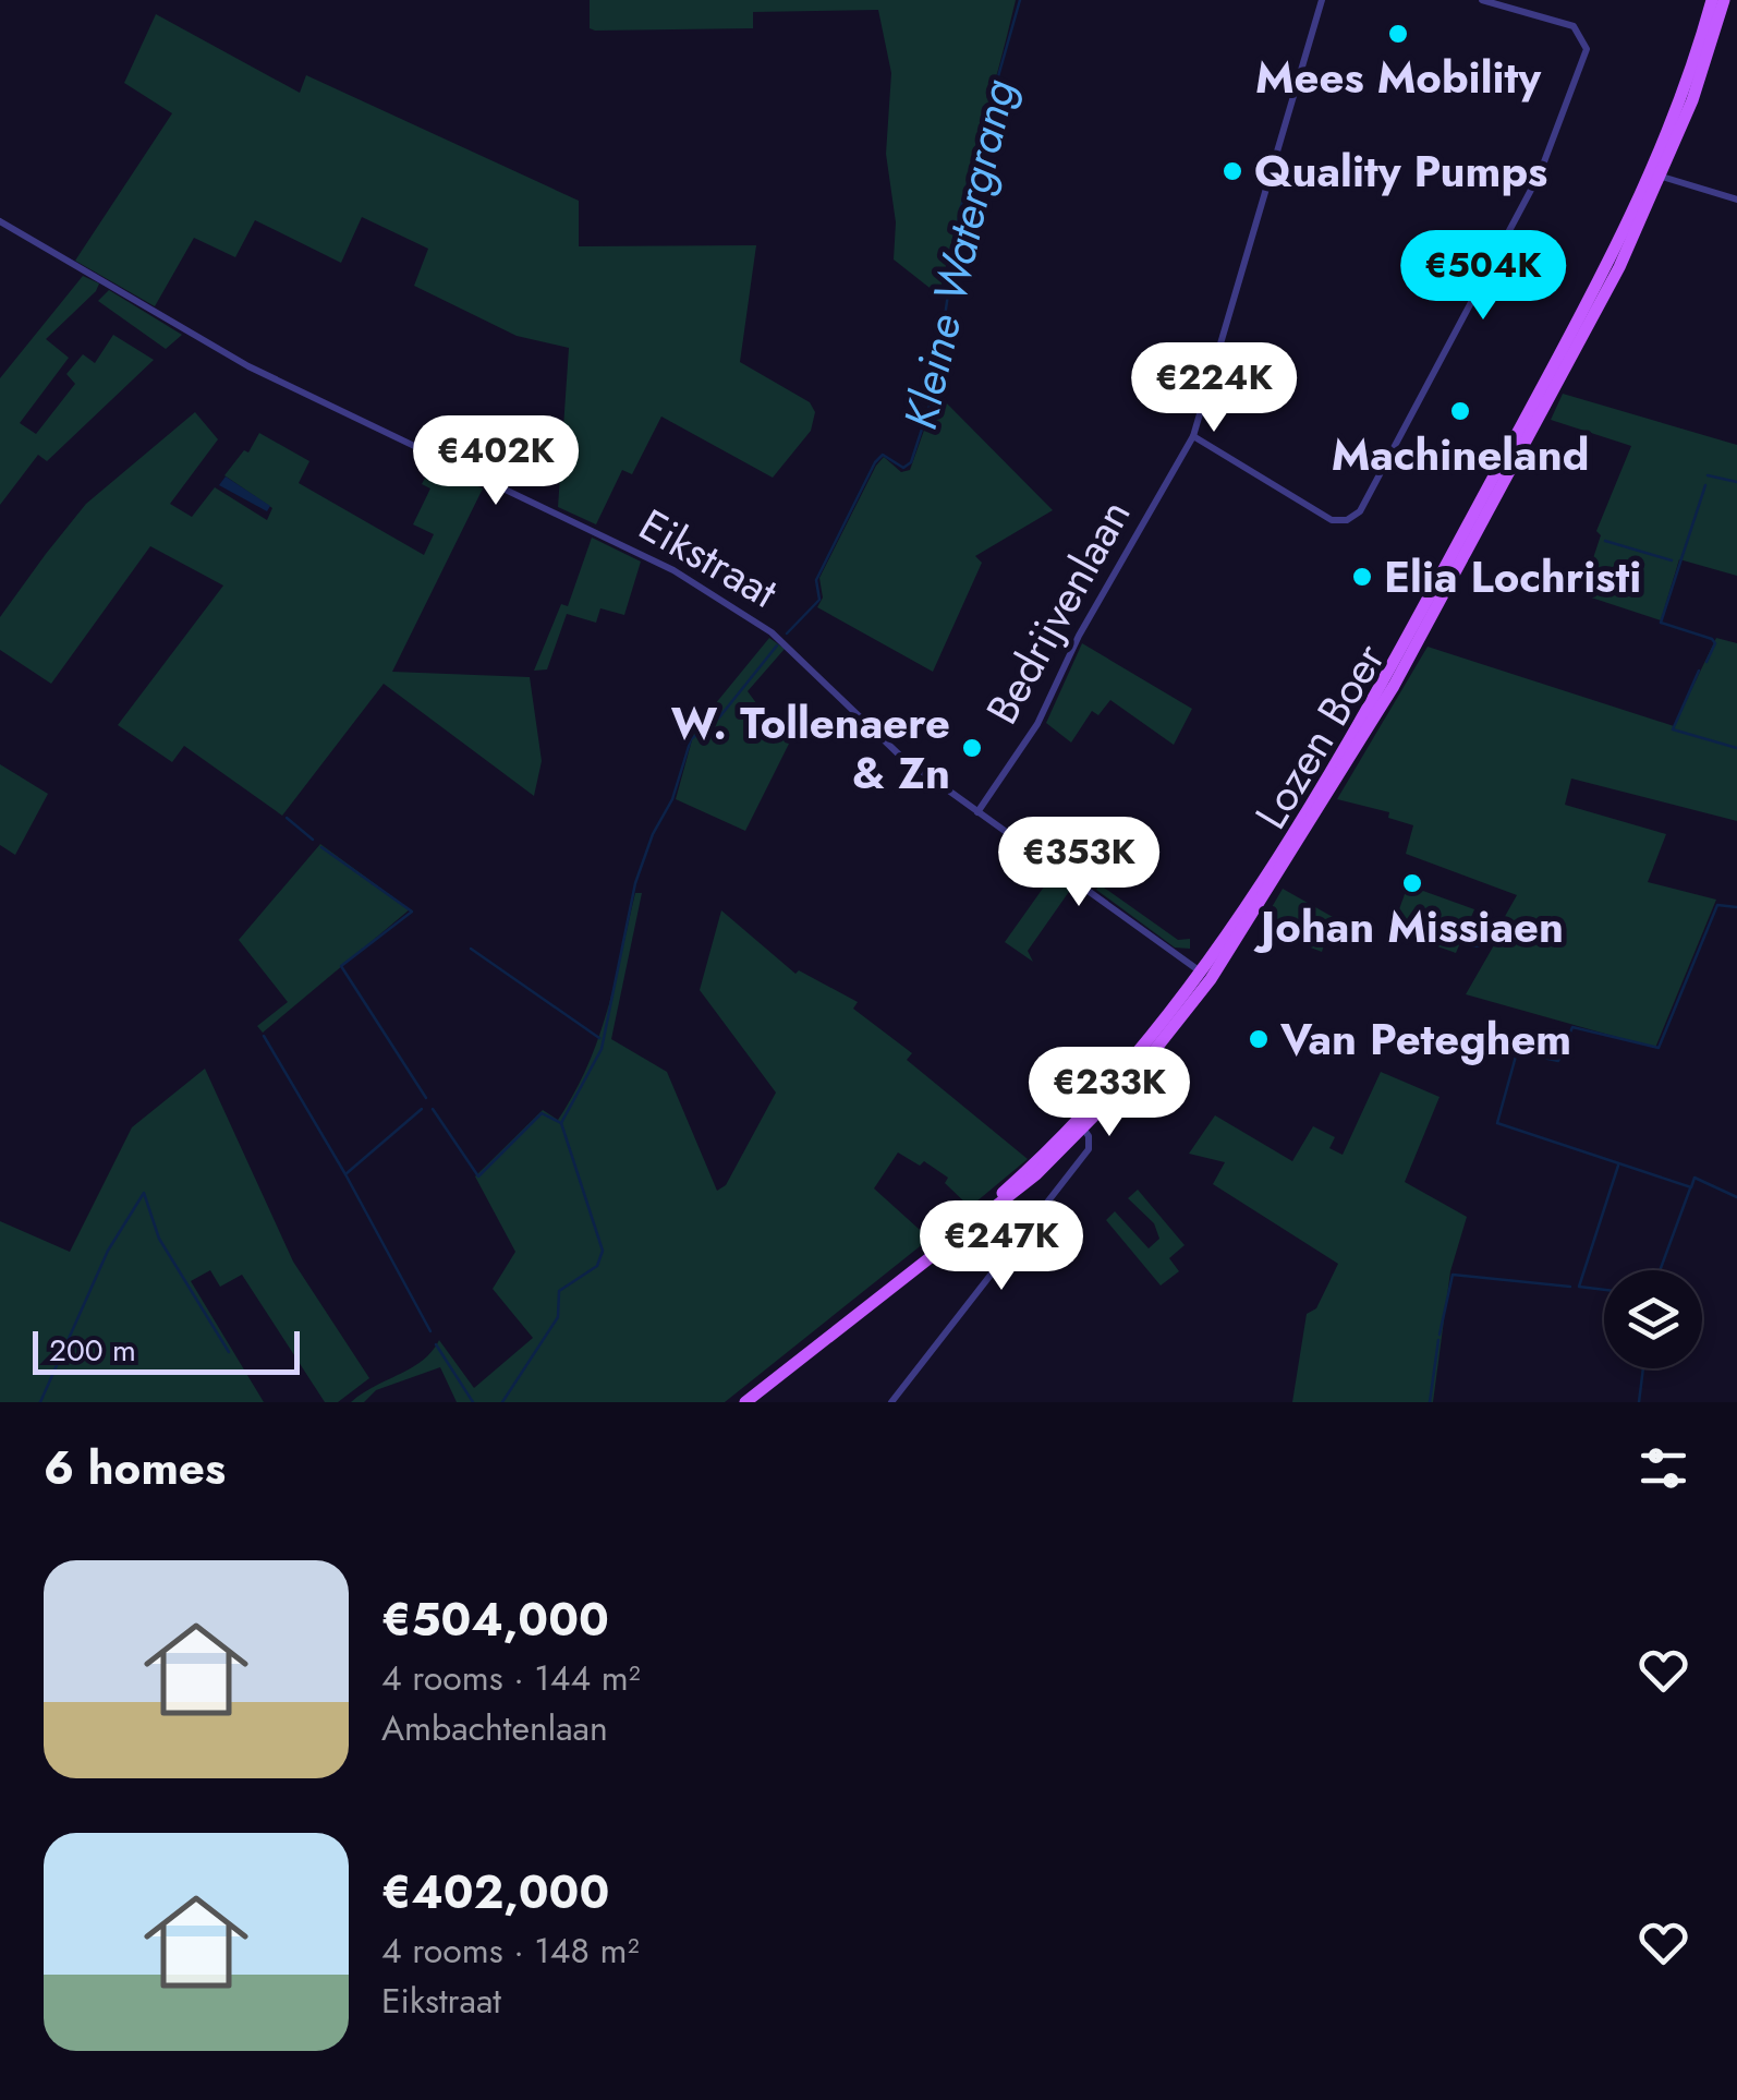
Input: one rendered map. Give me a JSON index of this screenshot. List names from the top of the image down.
{
  "streets": {
    "main road": ["Lozen Boer"],
    "street": ["Eikstraat", "Bedrijvenlaan"]
  },
  "crossings": [
    ["Eikstraat", "Bedrijvenlaan"],
    ["Eikstraat", "Lozen Boer"]
  ],
  "water": ["Kleine Watergrang"],
  "places": [
    "Mees Mobility",
    "Quality Pumps",
    "Machineland",
    "Elia Lochristi",
    "W. Tollenaere & Zn",
    "Johan Missiaen",
    "Van Peteghem"
  ],
  "scale_bar": "200 m",
  "page": {
    "price": [
      "€504K",
      "€224K",
      "€402K",
      "€353K",
      "€233K",
      "€247K"
    ],
    "scale": "200 m",
    "heading": "6 homes",
    "list": [
      {
        "name": "€504,000",
        "note": "4 rooms · 144 m² · Ambachtenlaan"
      },
      {
        "name": "€402,000",
        "note": "4 rooms · 148 m² · Eikstraat"
      }
    ]
  }
}
